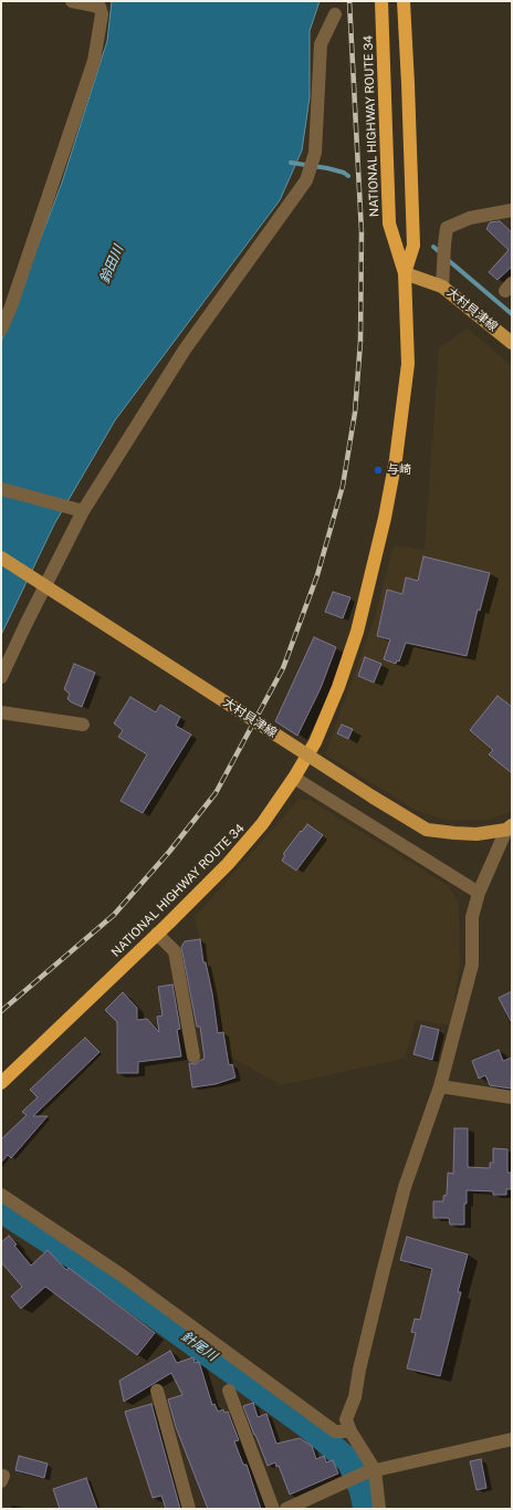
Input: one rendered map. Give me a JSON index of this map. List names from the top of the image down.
{
  "streets": {
    "highway": ["NATIONAL HIGHWAY ROUTE 34"],
    "main road": ["大村貝津線"]
  },
  "crossings": [
    ["NATIONAL HIGHWAY ROUTE 34", "大村貝津線"]
  ],
  "water": ["鈴田川", "針尾川"],
  "places": ["与崎"]
}
